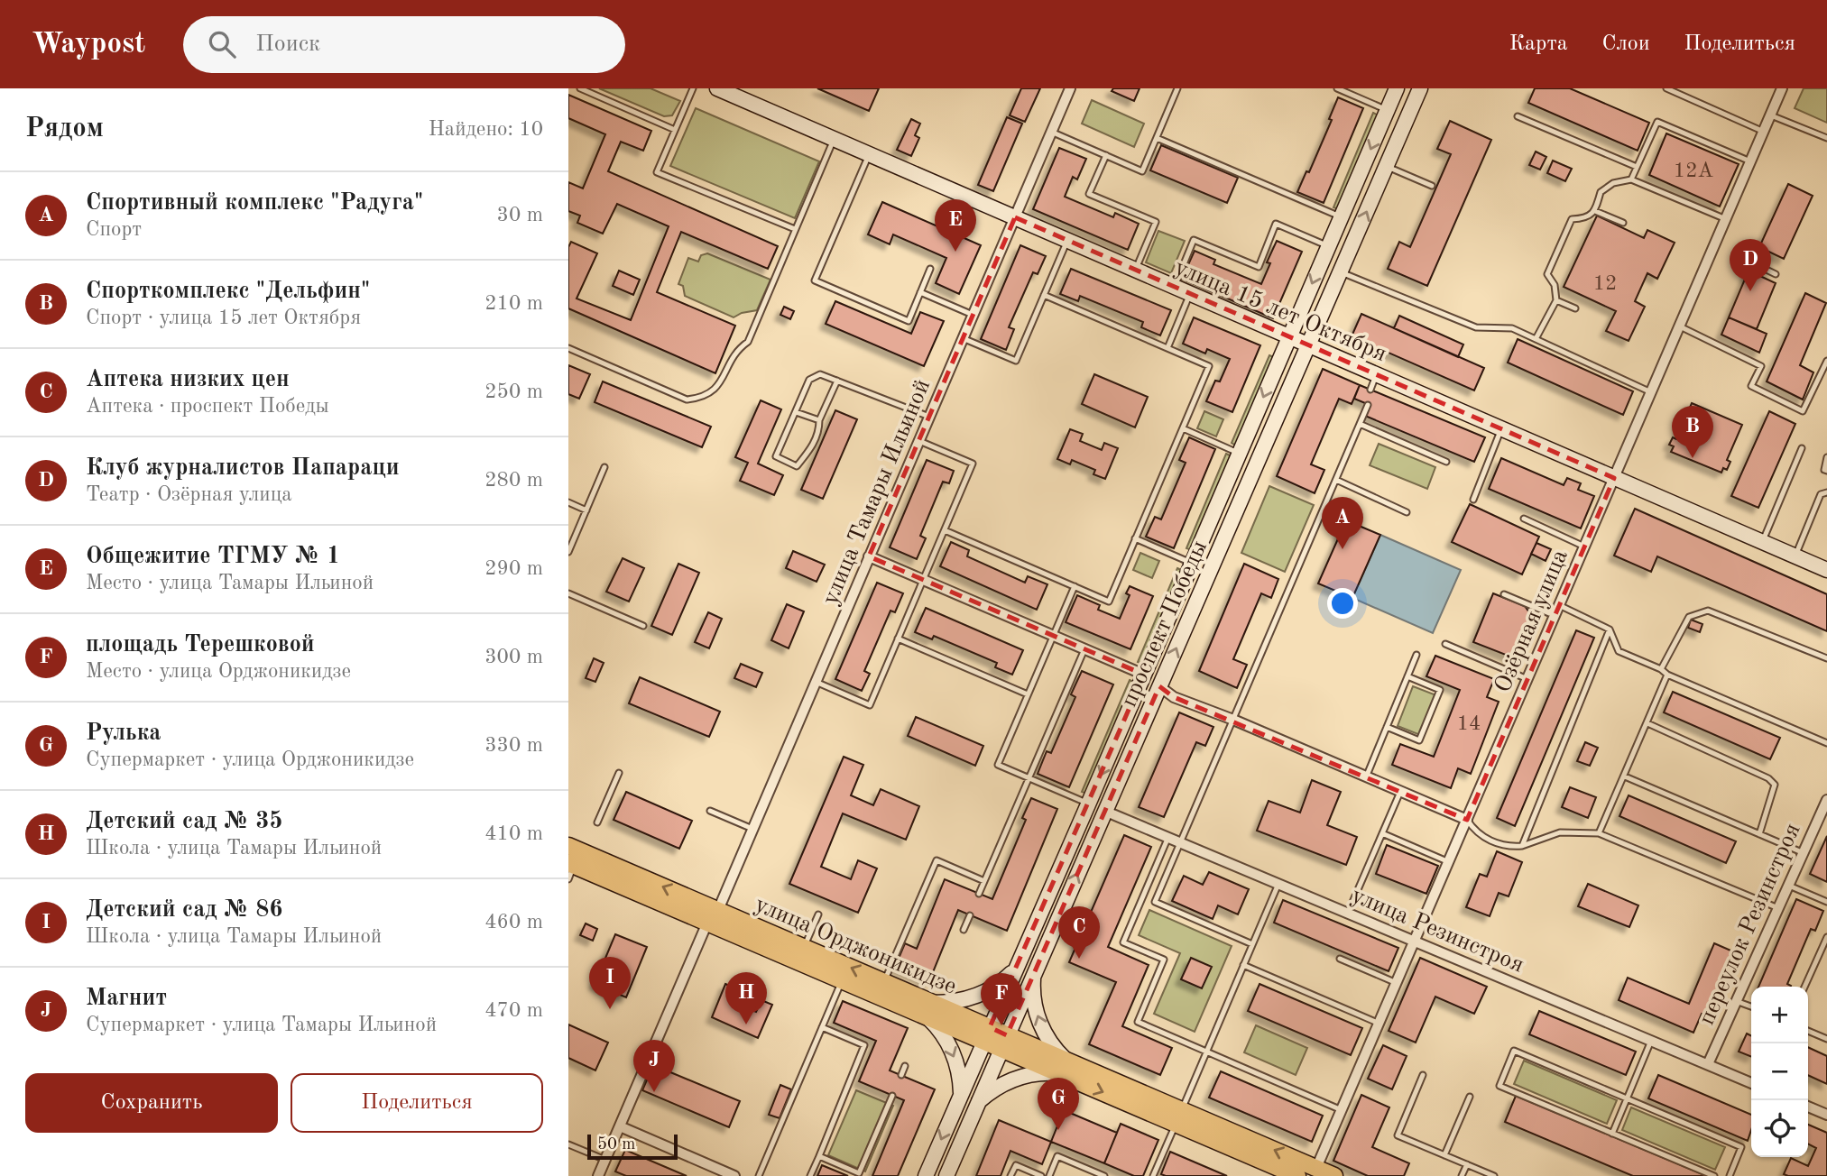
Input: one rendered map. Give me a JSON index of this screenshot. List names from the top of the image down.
{
  "streets": {
    "main road": ["улица 15 лет Октября", "проспект Победы", "улица Орджоникидзе"],
    "street": [
      "улица Тамары Ильиной",
      "Озёрная улица",
      "переулок Резинстроя",
      "улица Резинстроя"
    ]
  },
  "crossings": [
    ["улица 15 лет Октября", "улица Тамары Ильиной"],
    ["улица 15 лет Октября", "Озёрная улица"],
    ["улица 15 лет Октября", "проспект Победы"],
    ["улица Тамары Ильиной", "улица Орджоникидзе"],
    ["Озёрная улица", "улица Резинстроя"],
    ["Озёрная улица", "улица Орджоникидзе"],
    ["проспект Победы", "улица Резинстроя"],
    ["проспект Победы", "улица Орджоникидзе"],
    ["переулок Резинстроя", "улица Резинстроя"]
  ],
  "house_numbers": ["12А", "12", "14"],
  "scale_bar": "50 m",
  "page": {
    "header": "Waypost",
    "search": "Поиск",
    "nav": ["Карта", "Слои", "Поделиться"],
    "heading": ["Рядом", "Найдено: 10"],
    "list": [
      {
        "mark": "A",
        "name": "Спортивный комплекс \"Радуга\"",
        "note": "Спорт",
        "value": "30 m"
      },
      {
        "mark": "B",
        "name": "Спорткомплекс \"Дельфин\"",
        "note": "Спорт · улица 15 лет Октября",
        "value": "210 m"
      },
      {
        "mark": "C",
        "name": "Аптека низких цен",
        "note": "Аптека · проспект Победы",
        "value": "250 m"
      },
      {
        "mark": "D",
        "name": "Клуб журналистов Папараци",
        "note": "Театр · Озёрная улица",
        "value": "280 m"
      },
      {
        "mark": "E",
        "name": "Общежитие ТГМУ № 1",
        "note": "Место · улица Тамары Ильиной",
        "value": "290 m"
      },
      {
        "mark": "F",
        "name": "площадь Терешковой",
        "note": "Место · улица Орджоникидзе",
        "value": "300 m"
      },
      {
        "mark": "G",
        "name": "Рулька",
        "note": "Супермаркет · улица Орджоникидзе",
        "value": "330 m"
      },
      {
        "mark": "H",
        "name": "Детский сад № 35",
        "note": "Школа · улица Тамары Ильиной",
        "value": "410 m"
      },
      {
        "mark": "I",
        "name": "Детский сад № 86",
        "note": "Школа · улица Тамары Ильиной",
        "value": "460 m"
      },
      {
        "mark": "J",
        "name": "Магнит",
        "note": "Супермаркет · улица Тамары Ильиной",
        "value": "470 m"
      }
    ],
    "pins": [
      "E",
      "D",
      "B",
      "A",
      "C",
      "I",
      "H",
      "F",
      "J",
      "G"
    ],
    "map_buttons": ["+", "−"],
    "buttons": ["Сохранить", "Поделиться"],
    "scale": "50 m"
  }
}
